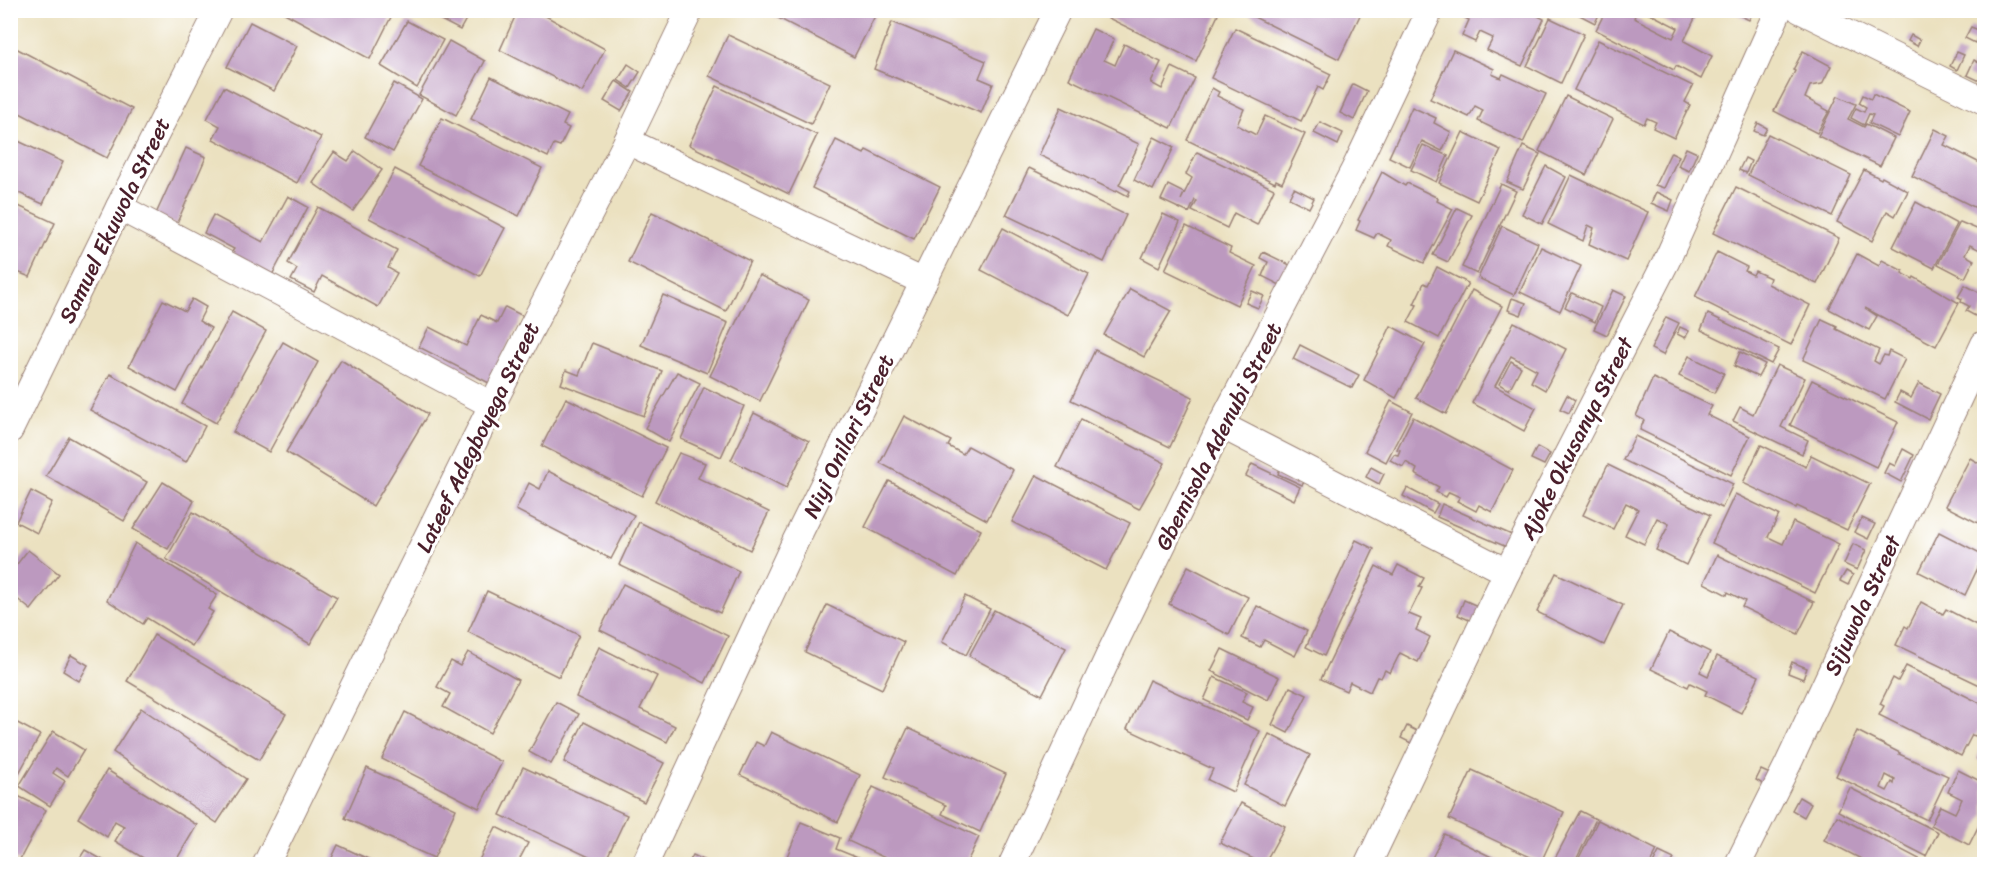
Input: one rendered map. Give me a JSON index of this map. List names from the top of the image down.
{
  "streets": {
    "street": [
      "Samuel Ekuwola Street",
      "Niyi Onilari Street",
      "Gbemisola Adenubi Street",
      "Lateef Adegboyega Street",
      "Ajoke Okusanya Street",
      "Sijuwola Street"
    ]
  }
}
